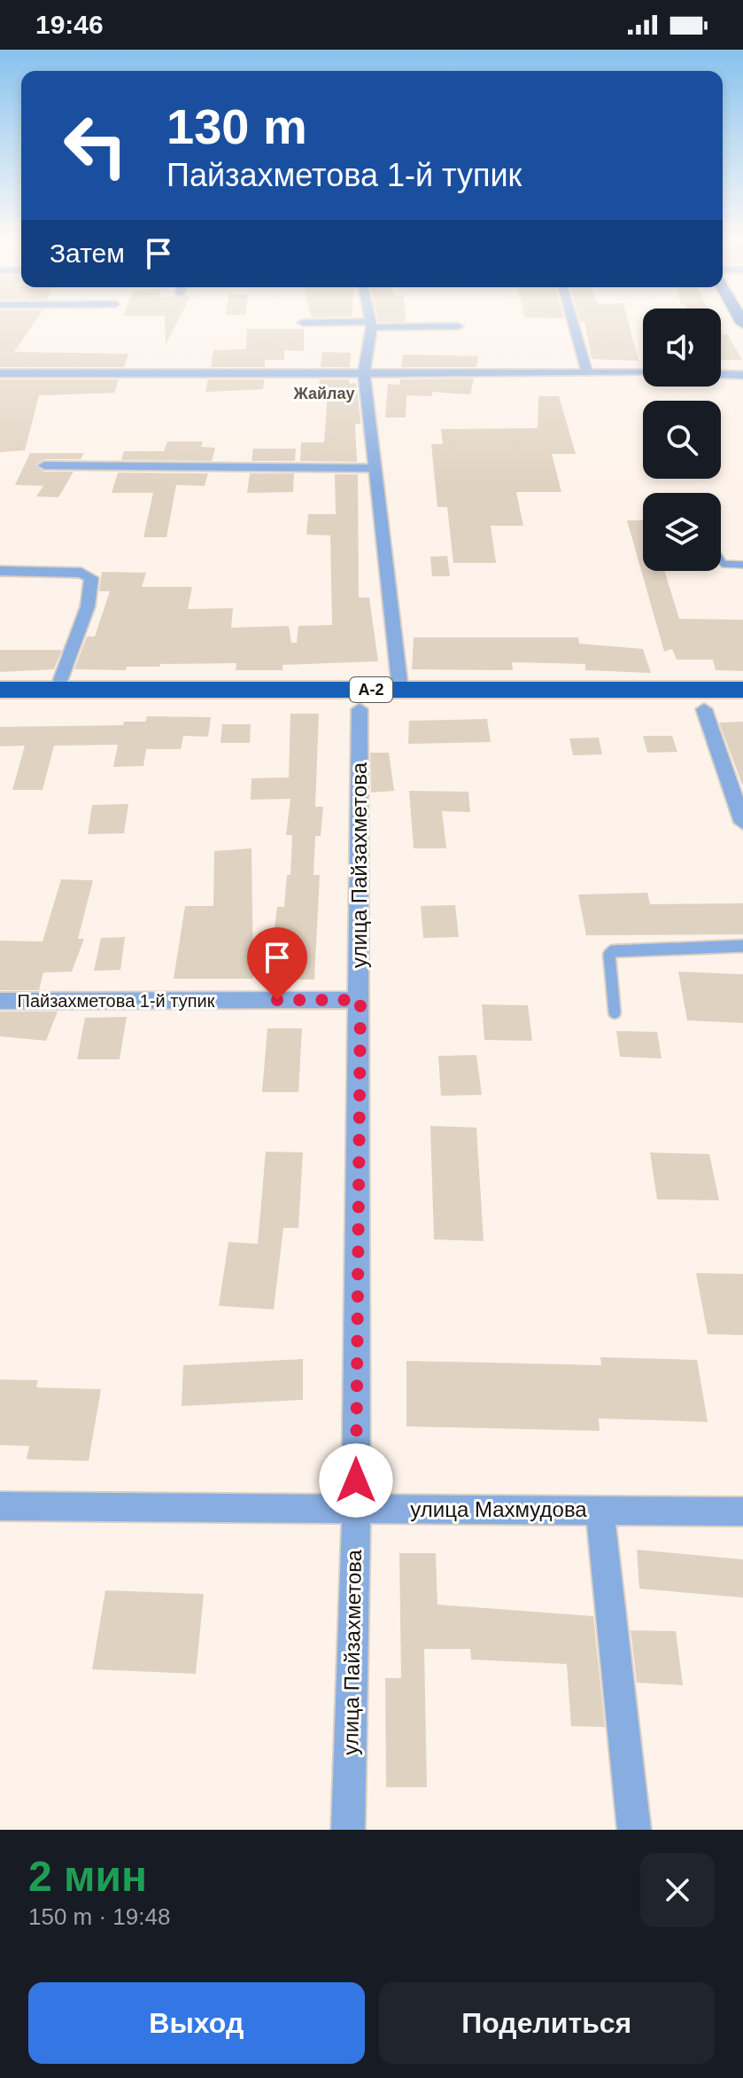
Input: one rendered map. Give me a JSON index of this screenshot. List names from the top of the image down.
{
  "streets": {
    "highway": ["A-2"],
    "street": ["улица Пайзахметова", "Пайзахметова 1-й тупик", "улица Махмудова"]
  },
  "crossings": [
    ["A-2", "улица Пайзахметова"],
    ["улица Пайзахметова", "Пайзахметова 1-й тупик"],
    ["улица Пайзахметова", "улица Махмудова"]
  ],
  "districts": ["Жайлау"],
  "page": {
    "status": "19:46",
    "turn": ["130 m", "Пайзахметова 1-й тупик"],
    "then": "Затем",
    "heading": ["2 мин", "150 m · 19:48"],
    "buttons": ["Выход", "Поделиться"]
  }
}
